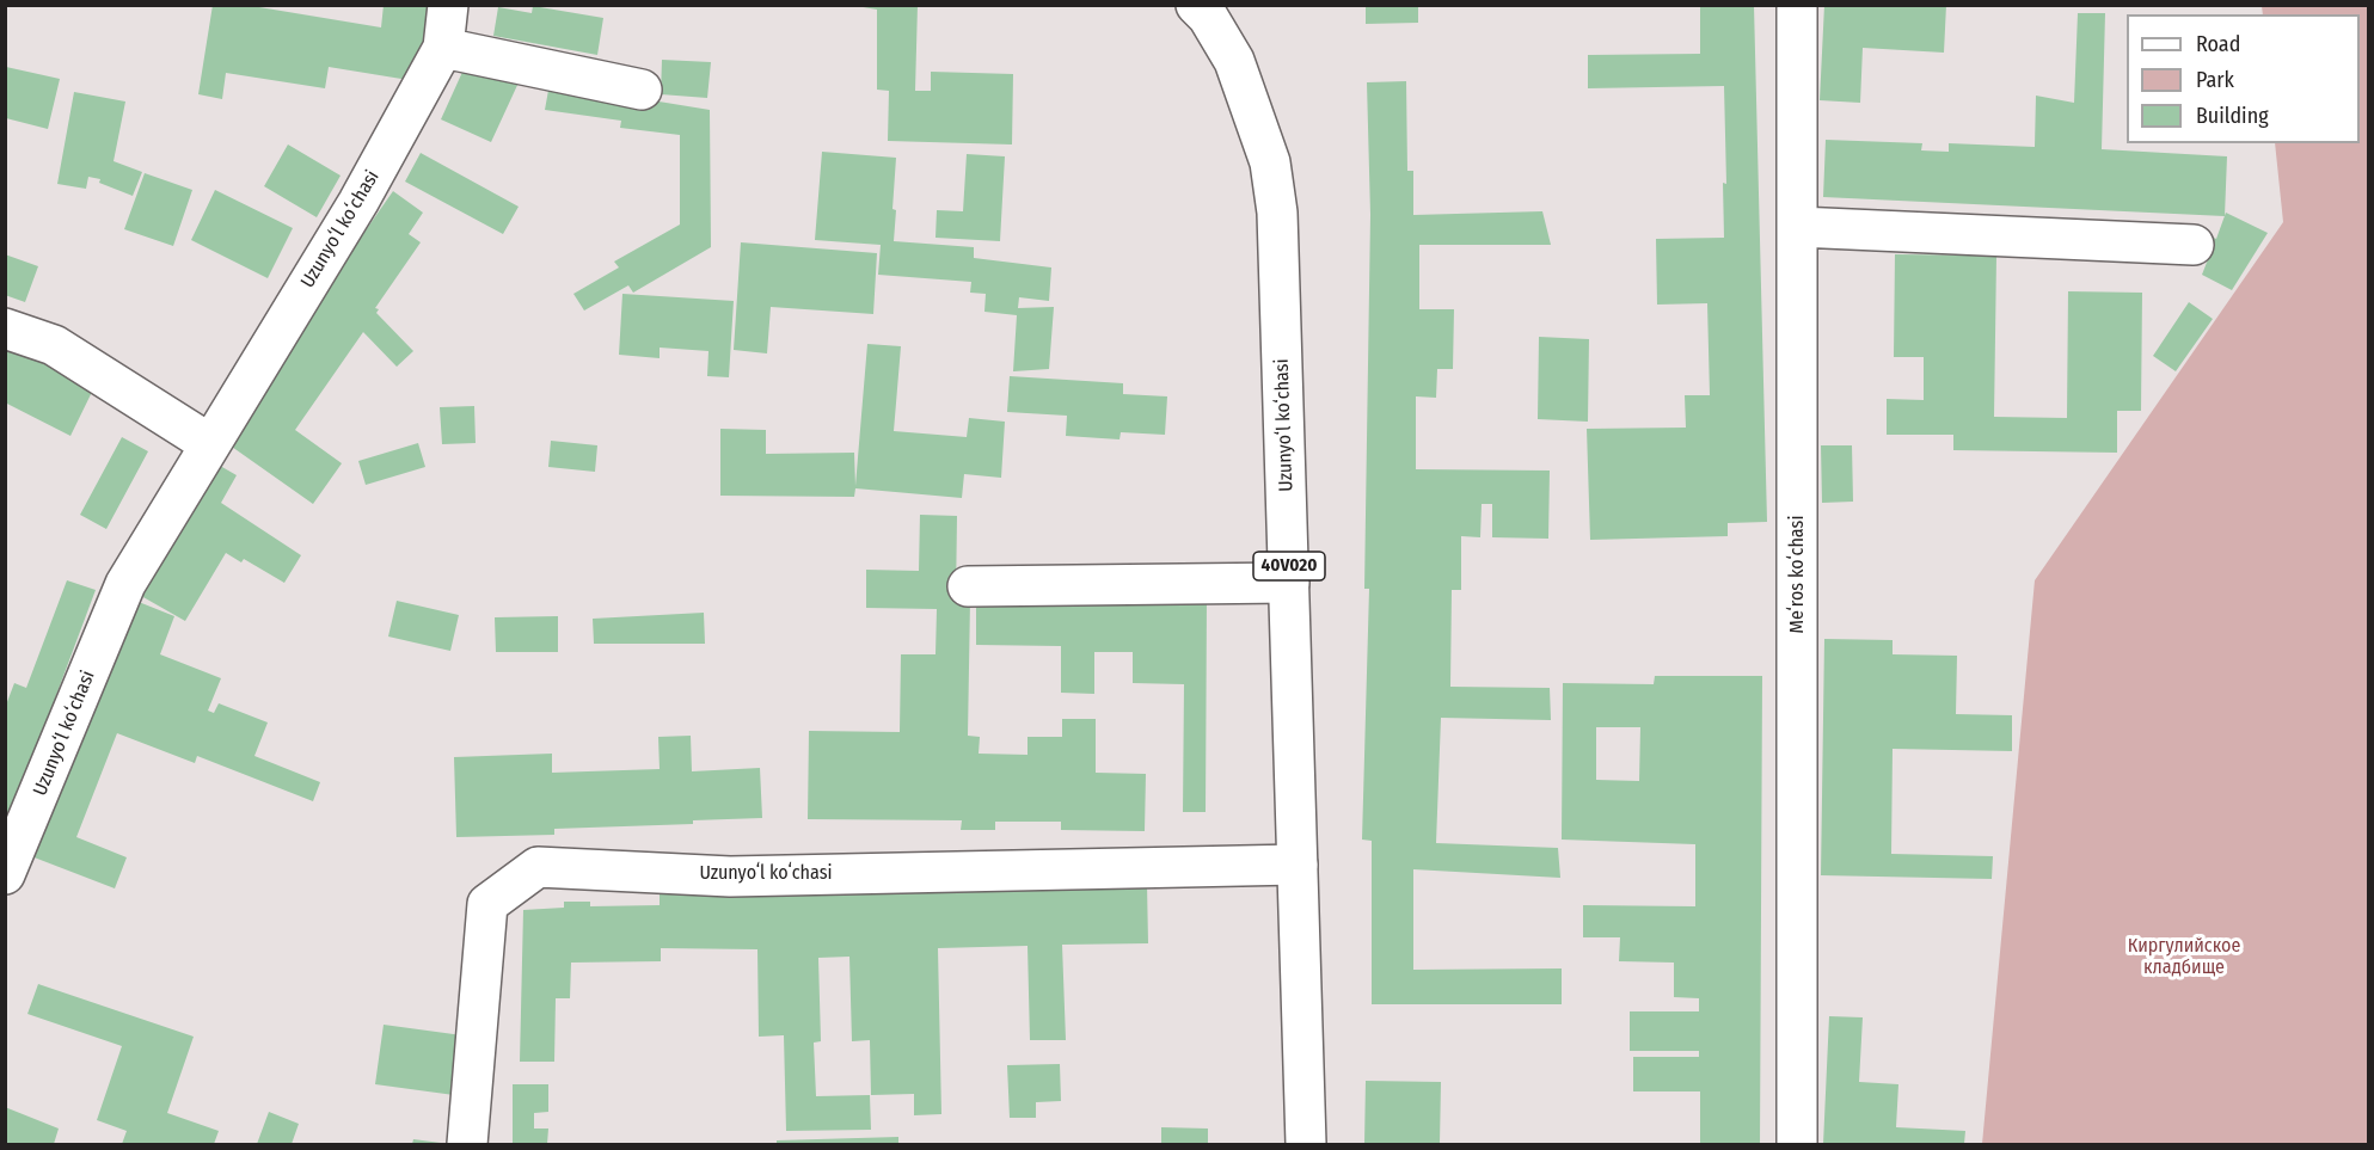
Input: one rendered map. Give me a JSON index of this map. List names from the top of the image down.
{
  "streets": {
    "street": ["Uzunyoʻl koʻchasi", "40V020", "Meʻros koʻchasi"]
  },
  "parks": ["Киргулийское кладбище"],
  "legend": ["Road", "Park", "Building"]
}
